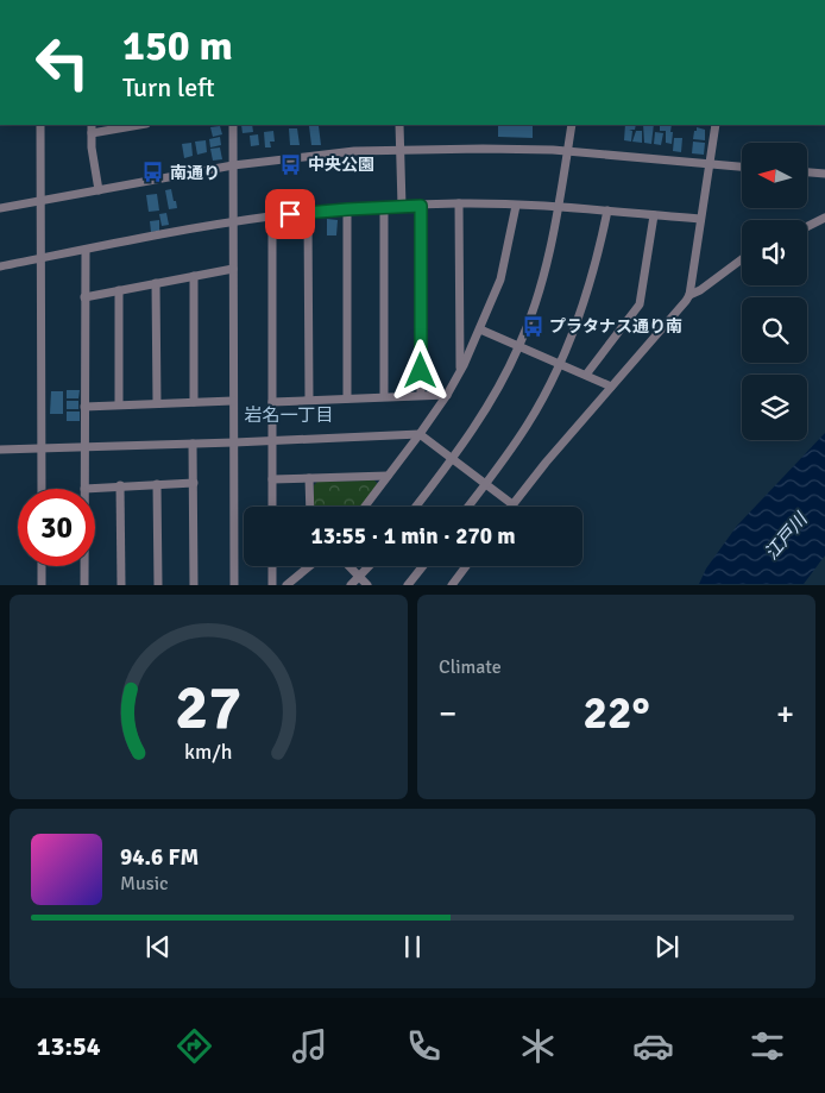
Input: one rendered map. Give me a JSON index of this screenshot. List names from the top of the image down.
{
  "districts": ["岩名一丁目"],
  "water": ["江戸川"],
  "places": {
    "bus stop": ["中央公園", "南通り", "プラタナス通り南"]
  },
  "north": "left",
  "page": {
    "turn": ["150 m", "Turn left"],
    "limit": "30",
    "trip": "13:55 · 1 min · 270 m",
    "tile": "Climate",
    "heat": ["−", "22°", "+"],
    "song": ["94.6 FM", "Music"],
    "tabs": "13:54",
    "gauge": ["27", "km/h"]
  }
}
